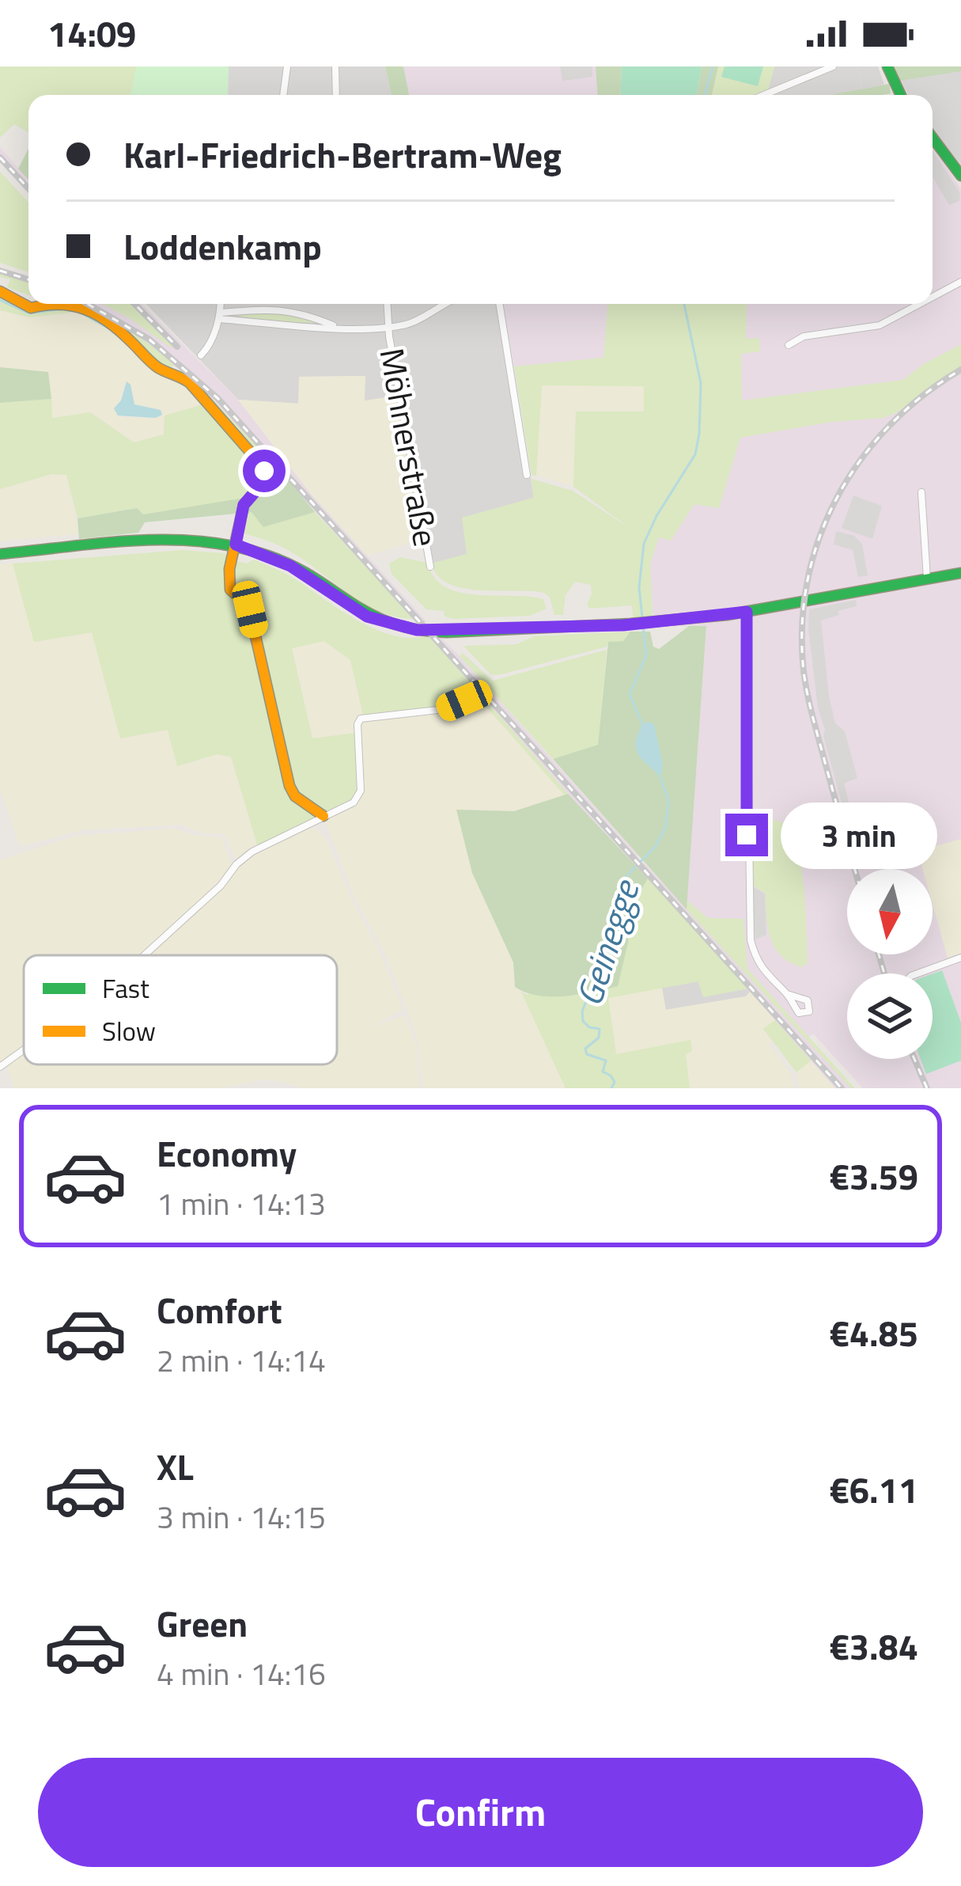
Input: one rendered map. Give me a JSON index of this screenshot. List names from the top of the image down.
{
  "streets": {
    "street": ["Möhnerstraße"]
  },
  "water": ["Geinegge"],
  "legend": ["Fast", "Slow"],
  "north": "bottom",
  "page": {
    "status": "14:09",
    "banner": ["Karl-Friedrich-Bertram-Weg", "Loddenkamp"],
    "bubble": "3 min",
    "list": [
      {
        "name": "Economy",
        "note": "1 min · 14:13",
        "value": "€3.59"
      },
      {
        "name": "Comfort",
        "note": "2 min · 14:14",
        "value": "€4.85"
      },
      {
        "name": "XL",
        "note": "3 min · 14:15",
        "value": "€6.11"
      },
      {
        "name": "Green",
        "note": "4 min · 14:16",
        "value": "€3.84"
      }
    ],
    "buttons": "Confirm"
  }
}
